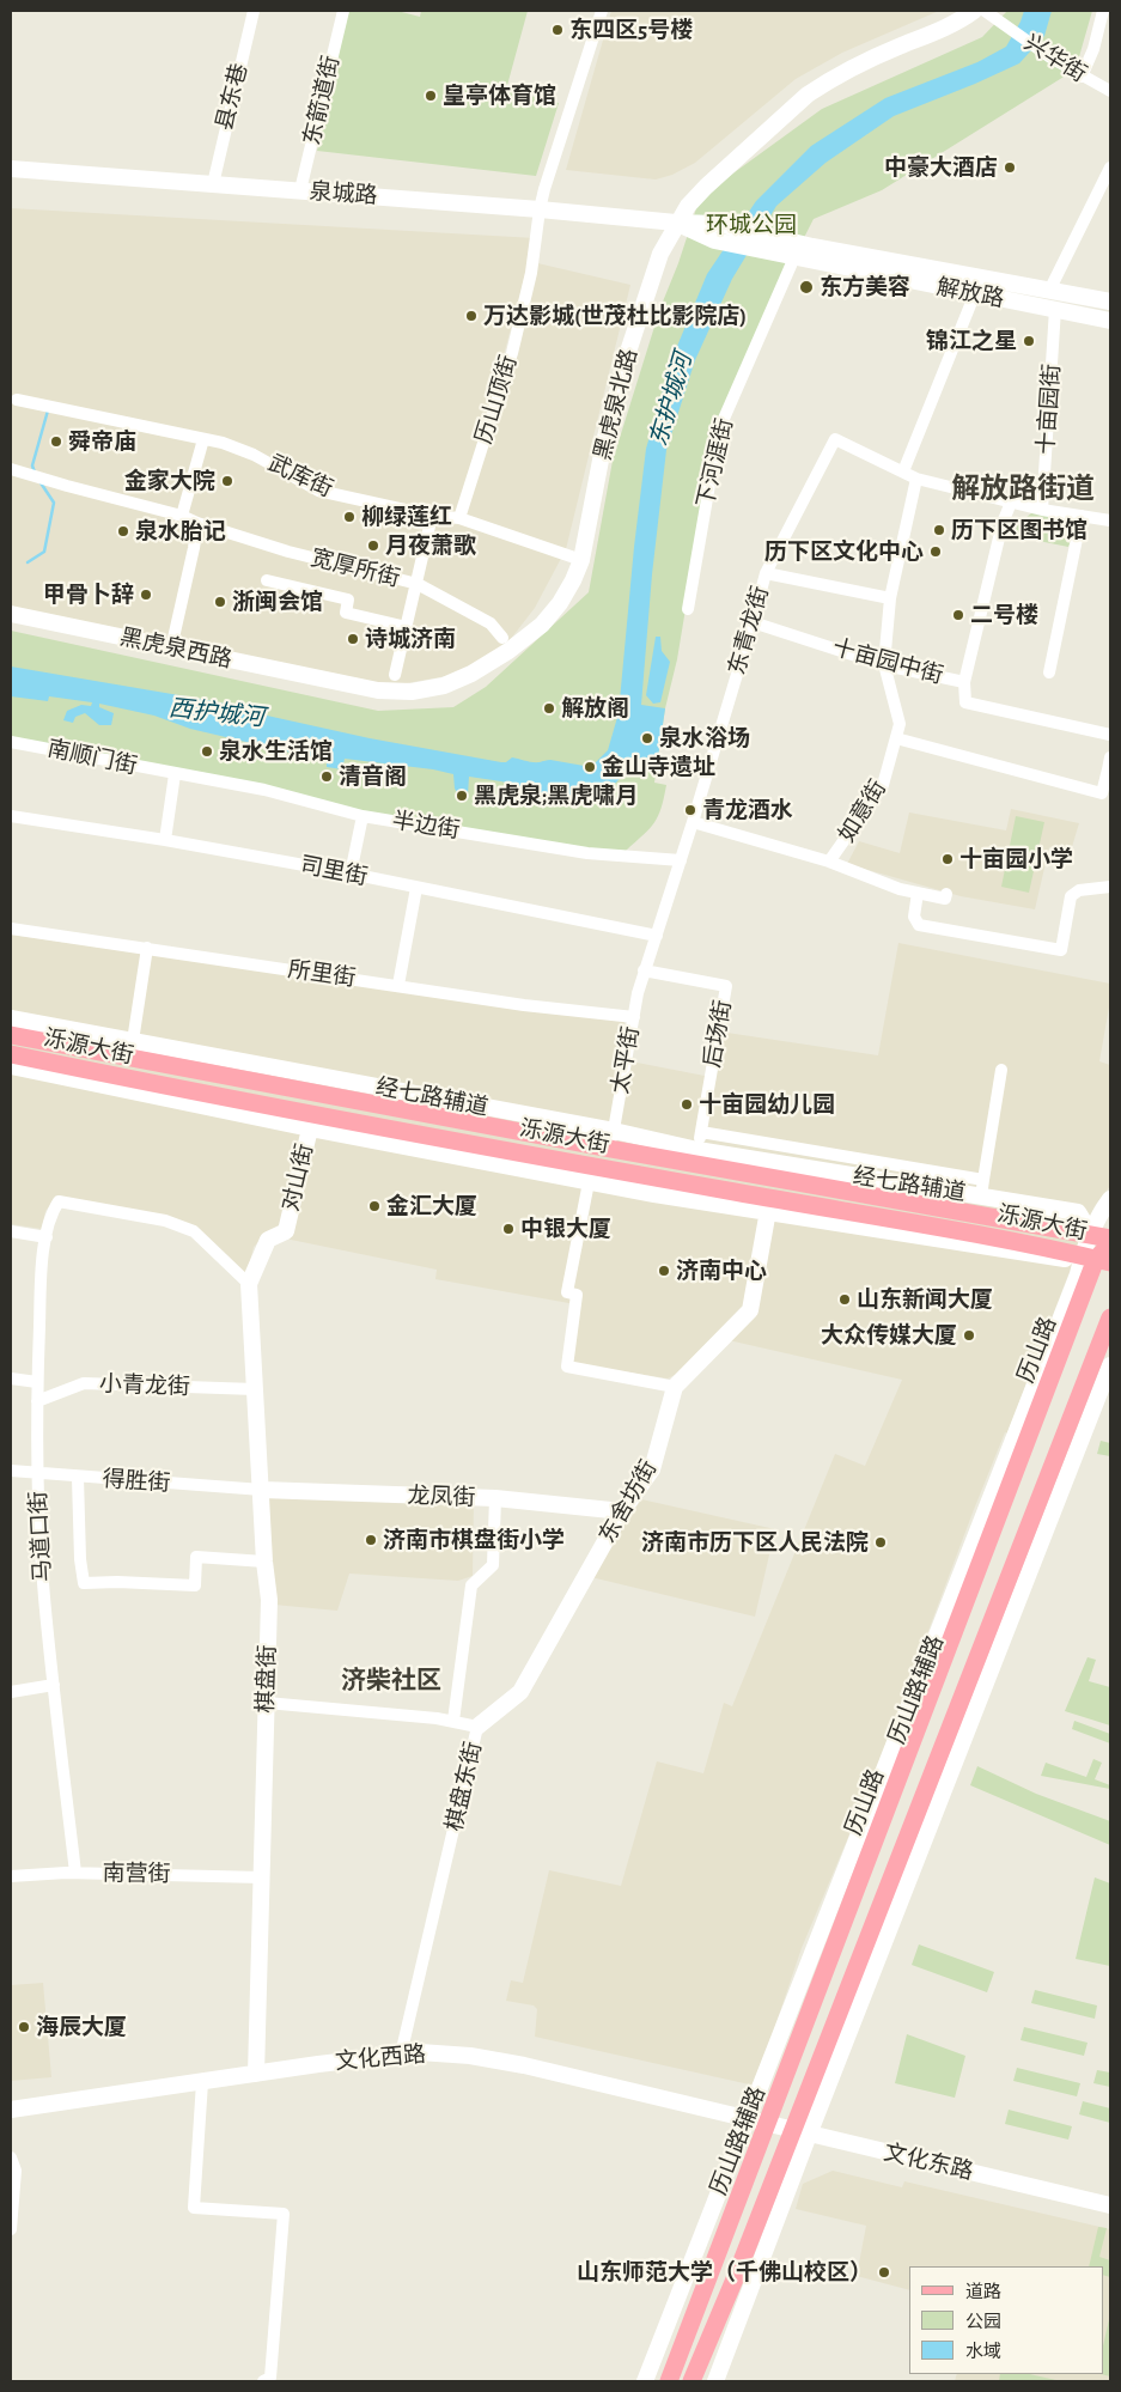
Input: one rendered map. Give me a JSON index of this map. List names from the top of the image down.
{
  "streets": {
    "main road": ["泺源大街", "历山路"],
    "street": [
      "兴华街",
      "县东巷",
      "东箭道街",
      "泉城路",
      "解放路",
      "历山顶街",
      "黑虎泉北路",
      "十亩园街",
      "下河涯街",
      "武库街",
      "宽厚所街",
      "东青龙街",
      "黑虎泉西路",
      "十亩园中街",
      "南顺门街",
      "如意街",
      "半边街",
      "司里街",
      "所里街",
      "后场街",
      "太平街",
      "经七路辅道",
      "对山街",
      "小青龙街",
      "得胜街",
      "龙凤街",
      "东舍坊街",
      "马道口街",
      "棋盘街",
      "历山路辅路",
      "棋盘东街",
      "南营街",
      "文化西路",
      "文化东路"
    ]
  },
  "crossings": [
    ["县东巷", "泉城路"],
    ["东箭道街", "泉城路"],
    ["泉城路", "解放路"],
    ["泉城路", "历山顶街"],
    ["泉城路", "黑虎泉北路"],
    ["解放路", "黑虎泉北路"],
    ["解放路", "十亩园街"],
    ["解放路", "下河涯街"],
    ["历山顶街", "武库街"],
    ["黑虎泉北路", "武库街"],
    ["黑虎泉北路", "黑虎泉西路"],
    ["十亩园街", "东青龙街"],
    ["东青龙街", "十亩园中街"],
    ["东青龙街", "如意街"],
    ["东青龙街", "半边街"],
    ["东青龙街", "司里街"],
    ["东青龙街", "后场街"],
    ["东青龙街", "太平街"],
    ["十亩园中街", "如意街"],
    ["南顺门街", "半边街"],
    ["所里街", "太平街"],
    ["后场街", "泺源大街"],
    ["后场街", "太平街"],
    ["后场街", "经七路辅道"],
    ["泺源大街", "太平街"],
    ["泺源大街", "经七路辅道"],
    ["泺源大街", "历山路"],
    ["泺源大街", "东舍坊街"],
    ["泺源大街", "历山路辅路"],
    ["太平街", "经七路辅道"],
    ["经七路辅道", "历山路辅路"],
    ["对山街", "马道口街"],
    ["对山街", "棋盘街"],
    ["历山路", "历山路辅路"],
    ["历山路", "文化东路"],
    ["小青龙街", "马道口街"],
    ["小青龙街", "棋盘街"],
    ["得胜街", "龙凤街"],
    ["得胜街", "马道口街"],
    ["得胜街", "棋盘街"],
    ["龙凤街", "东舍坊街"],
    ["龙凤街", "棋盘街"],
    ["东舍坊街", "棋盘东街"],
    ["马道口街", "棋盘街"],
    ["马道口街", "南营街"],
    ["棋盘街", "棋盘东街"],
    ["棋盘街", "南营街"],
    ["棋盘街", "文化西路"],
    ["历山路辅路", "文化西路"],
    ["历山路辅路", "文化东路"],
    ["棋盘东街", "文化西路"],
    ["文化西路", "文化东路"]
  ],
  "districts": ["解放路街道", "济柴社区"],
  "water": ["东护城河", "西护城河"],
  "parks": ["环城公园"],
  "places": [
    "东四区5号楼",
    "皇亭体育馆",
    "中豪大酒店",
    "东方美容",
    "万达影城(世茂杜比影院店)",
    "锦江之星",
    "舜帝庙",
    "金家大院",
    "柳绿莲红",
    "历下区图书馆",
    "泉水胎记",
    "月夜萧歌",
    "历下区文化中心",
    "甲骨卜辞",
    "浙闽会馆",
    "二号楼",
    "诗城济南",
    "解放阁",
    "泉水浴场",
    "泉水生活馆",
    "金山寺遗址",
    "清音阁",
    "黑虎泉;黑虎啸月",
    "青龙酒水",
    "十亩园小学",
    "十亩园幼儿园",
    "金汇大厦",
    "中银大厦",
    "济南中心",
    "山东新闻大厦",
    "大众传媒大厦",
    "济南市棋盘街小学",
    "济南市历下区人民法院",
    "海辰大厦",
    "山东师范大学（千佛山校区）"
  ],
  "legend": ["道路", "公园", "水域"]
}
